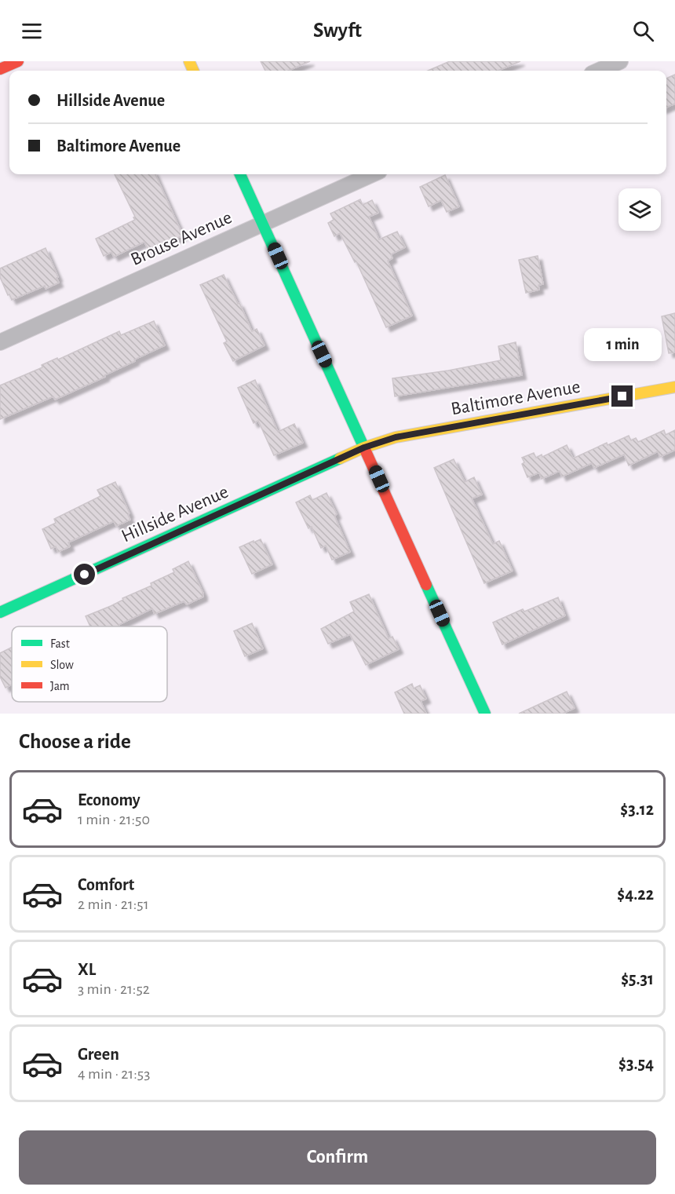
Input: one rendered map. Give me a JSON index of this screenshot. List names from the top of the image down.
{
  "streets": {
    "street": ["Brouse Avenue", "Baltimore Avenue", "Hillside Avenue"]
  },
  "crossings": [
    ["Baltimore Avenue", "Hillside Avenue"]
  ],
  "legend": ["Fast", "Slow", "Jam"],
  "page": {
    "header": "Swyft",
    "banner": ["Hillside Avenue", "Baltimore Avenue"],
    "bubble": "1 min",
    "heading": "Choose a ride",
    "list": [
      {
        "name": "Economy",
        "note": "1 min · 21:50",
        "value": "$3.12"
      },
      {
        "name": "Comfort",
        "note": "2 min · 21:51",
        "value": "$4.22"
      },
      {
        "name": "XL",
        "note": "3 min · 21:52",
        "value": "$5.31"
      },
      {
        "name": "Green",
        "note": "4 min · 21:53",
        "value": "$3.54"
      }
    ],
    "buttons": "Confirm"
  }
}
